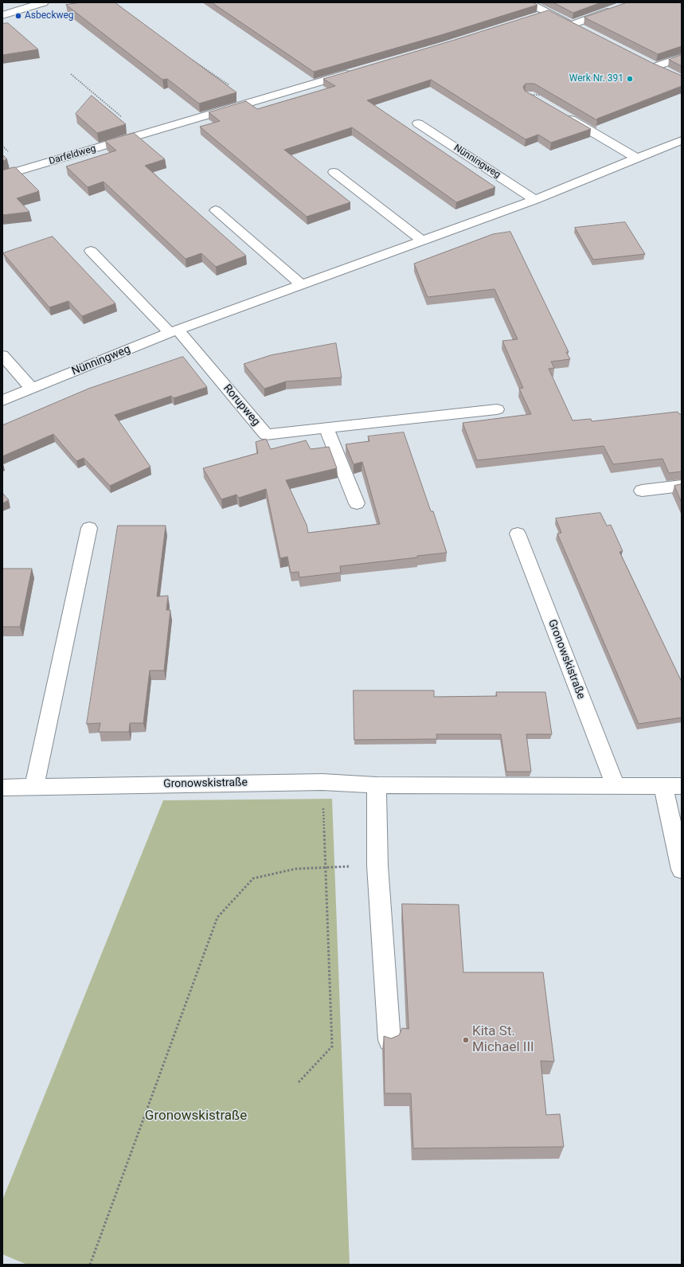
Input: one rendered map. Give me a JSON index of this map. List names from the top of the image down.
{
  "streets": {
    "street": [
      "Darfeldweg",
      "Nünningweg",
      "Rorupweg",
      "Gronowskistraße"
    ]
  },
  "crossings": [
    ["Nünningweg", "Rorupweg"]
  ],
  "parks": ["Gronowskistraße"],
  "places": ["Asbeckweg", "Werk Nr. 391", "Kita St. Michael III"]
}
